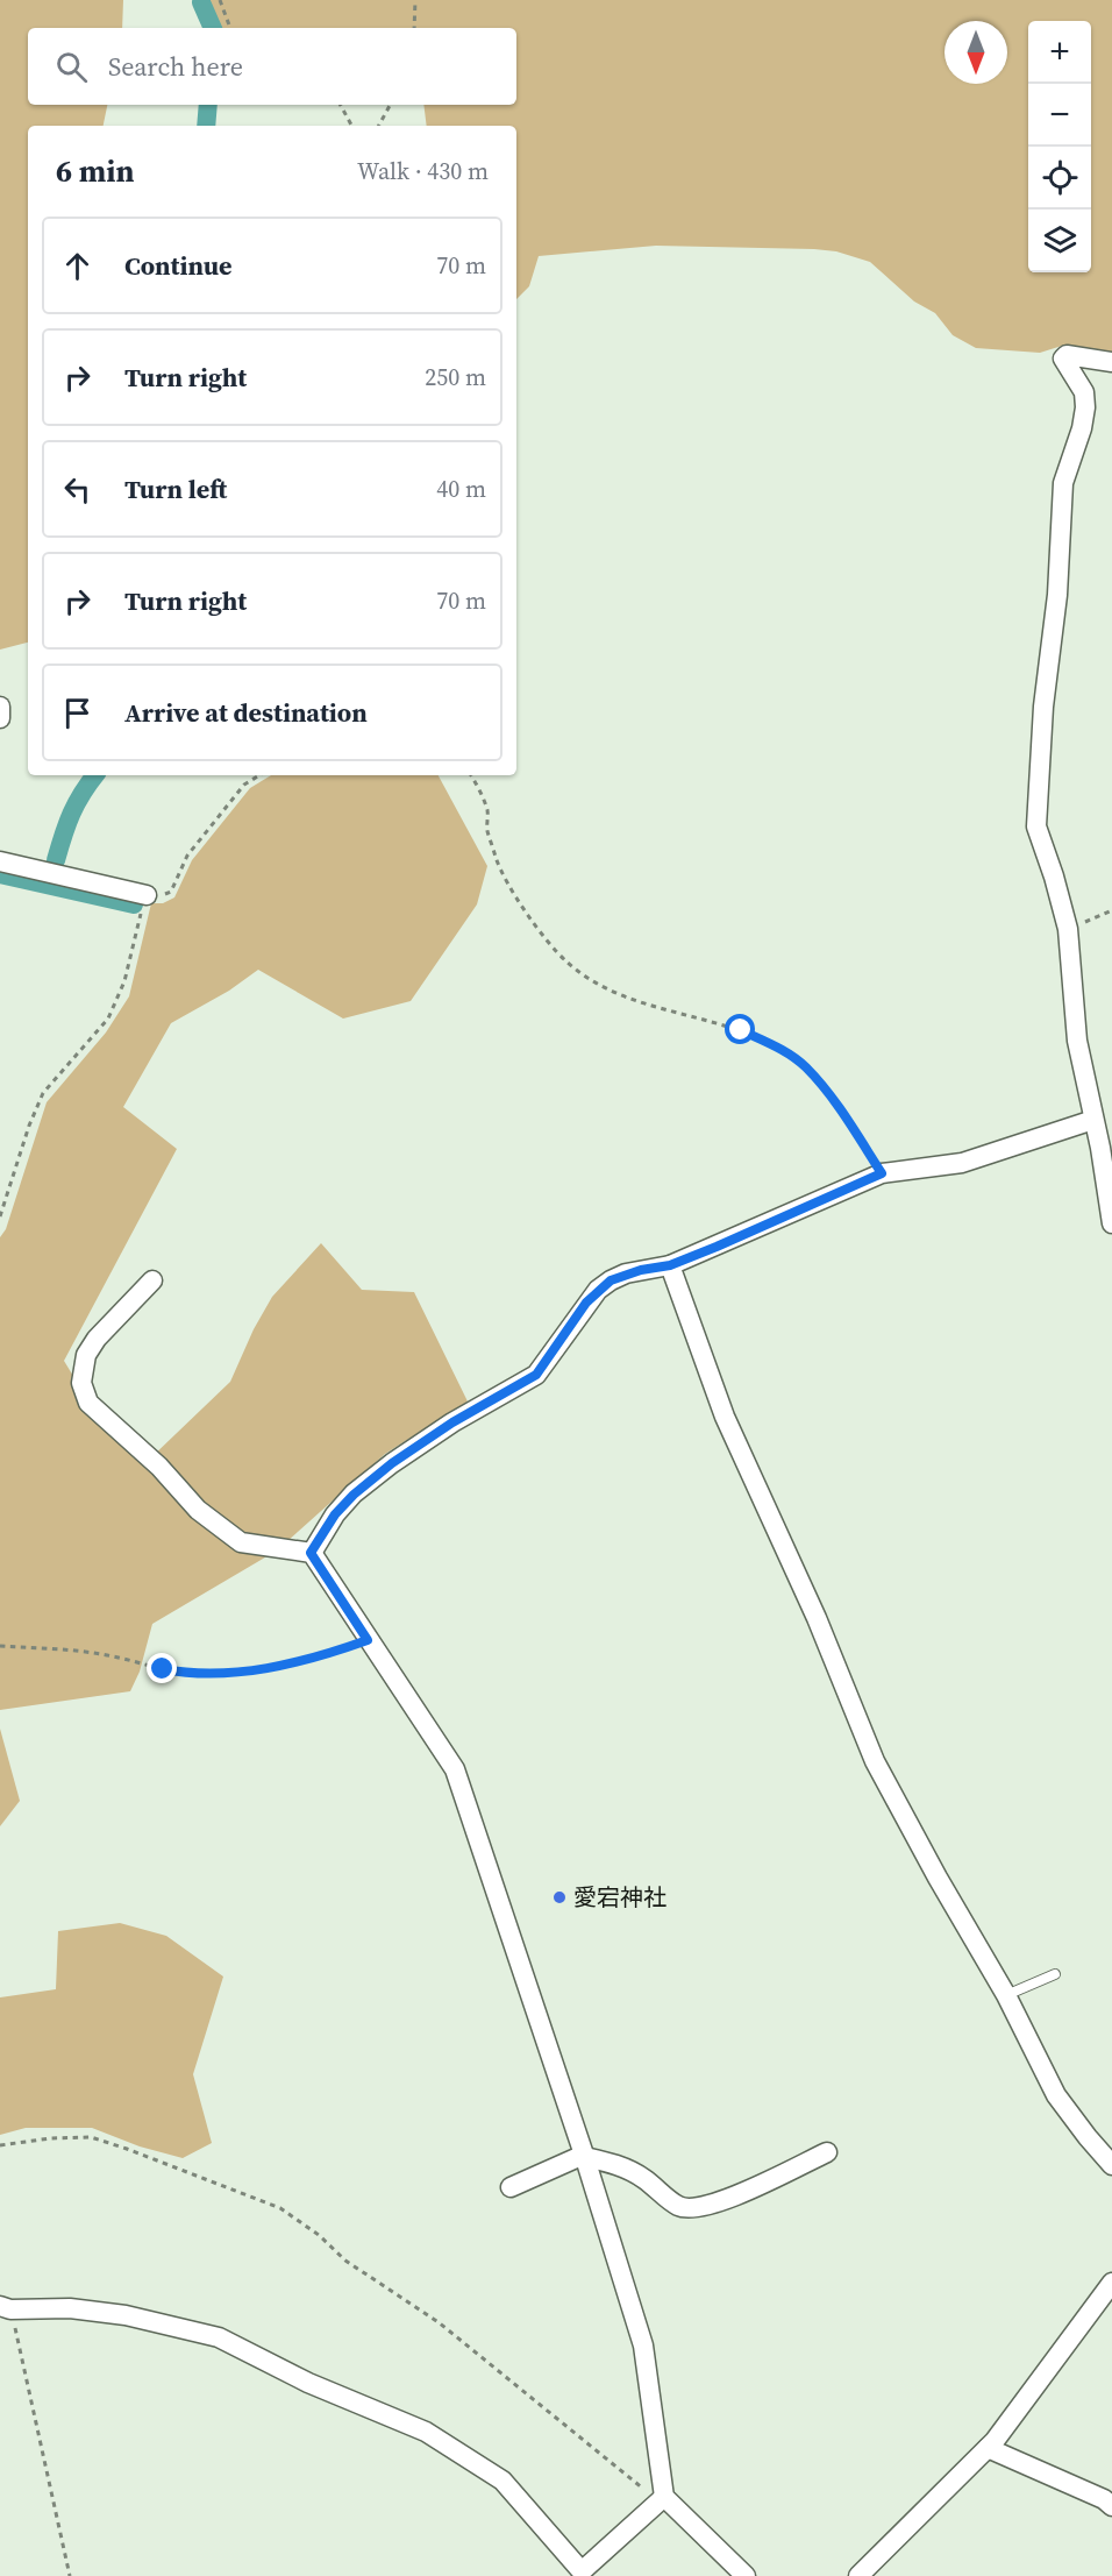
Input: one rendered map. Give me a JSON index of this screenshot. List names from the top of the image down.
{
  "places": ["愛宕神社"],
  "north": "bottom",
  "page": {
    "map_buttons": ["+", "−"],
    "search": "Search here",
    "heading": ["6 min", "Walk · 430 m"],
    "list": [
      ["Continue", "70 m"],
      ["Turn right", "250 m"],
      ["Turn left", "40 m"],
      ["Turn right", "70 m"],
      "Arrive at destination"
    ]
  }
}
